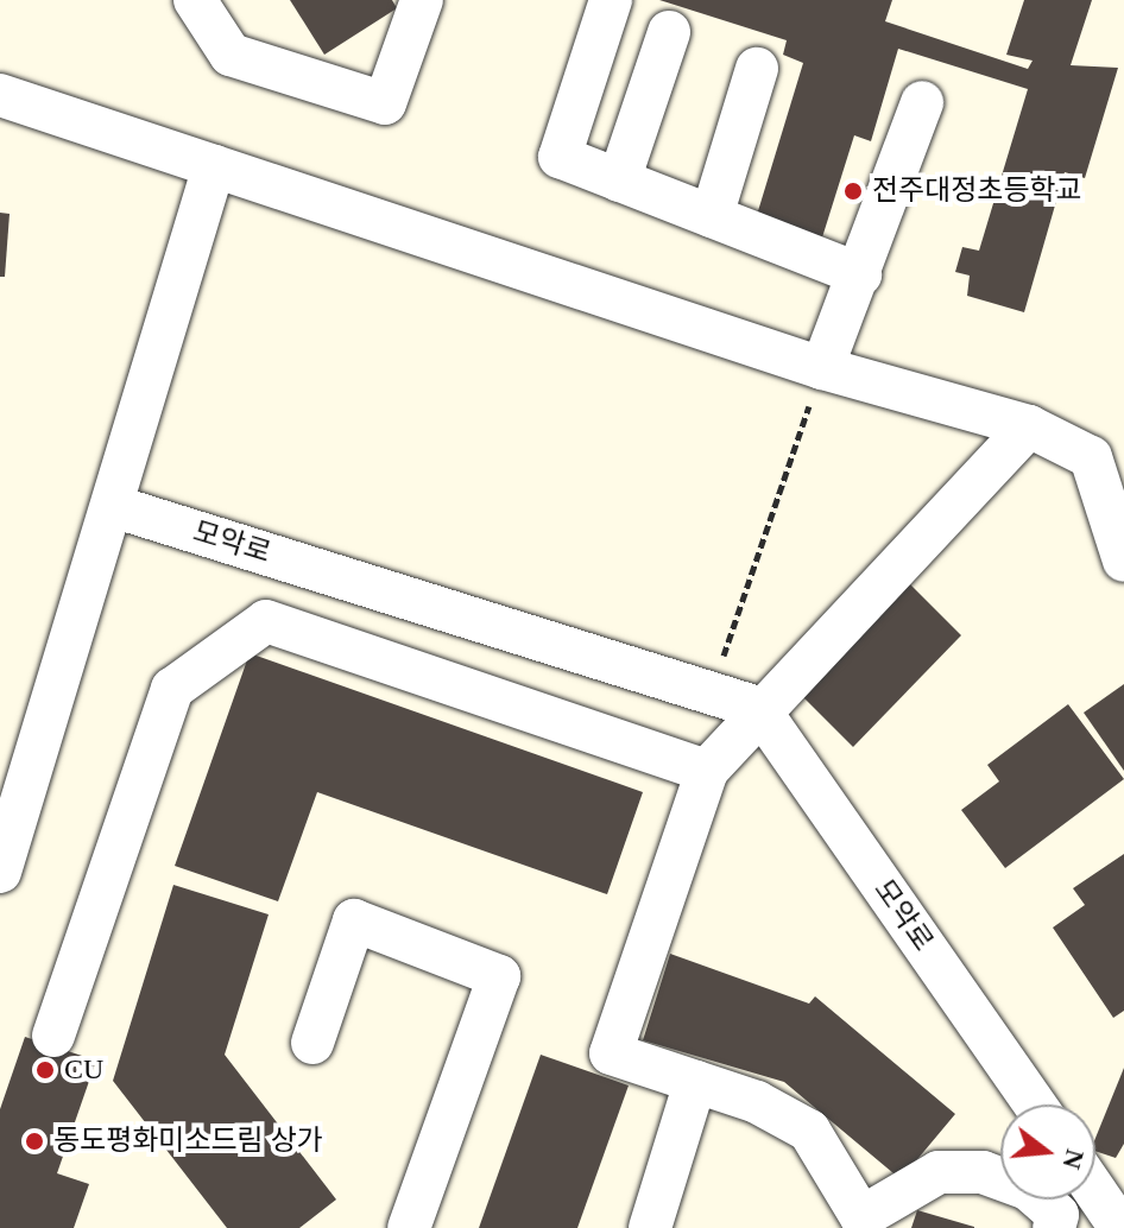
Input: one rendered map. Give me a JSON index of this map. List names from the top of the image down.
{
  "streets": {
    "street": ["모악로"]
  },
  "places": ["전주대정초등학교", "CU", "동도평화미소드림 상가"],
  "north": "right"
}
